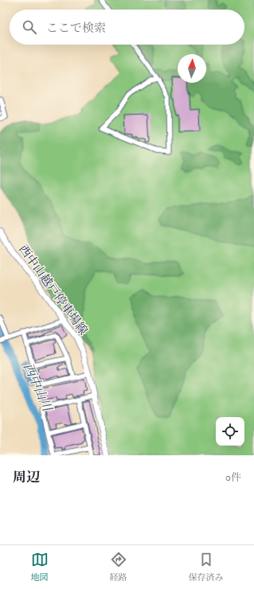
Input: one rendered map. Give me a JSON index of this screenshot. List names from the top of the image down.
{
  "streets": {
    "main road": ["西中山越戸停車場線"]
  },
  "water": ["西中山川"],
  "north": "top",
  "page": {
    "search": "ここで検索",
    "heading": ["周辺", "0件"],
    "nav": ["地図", "経路", "保存済み"]
  }
}
